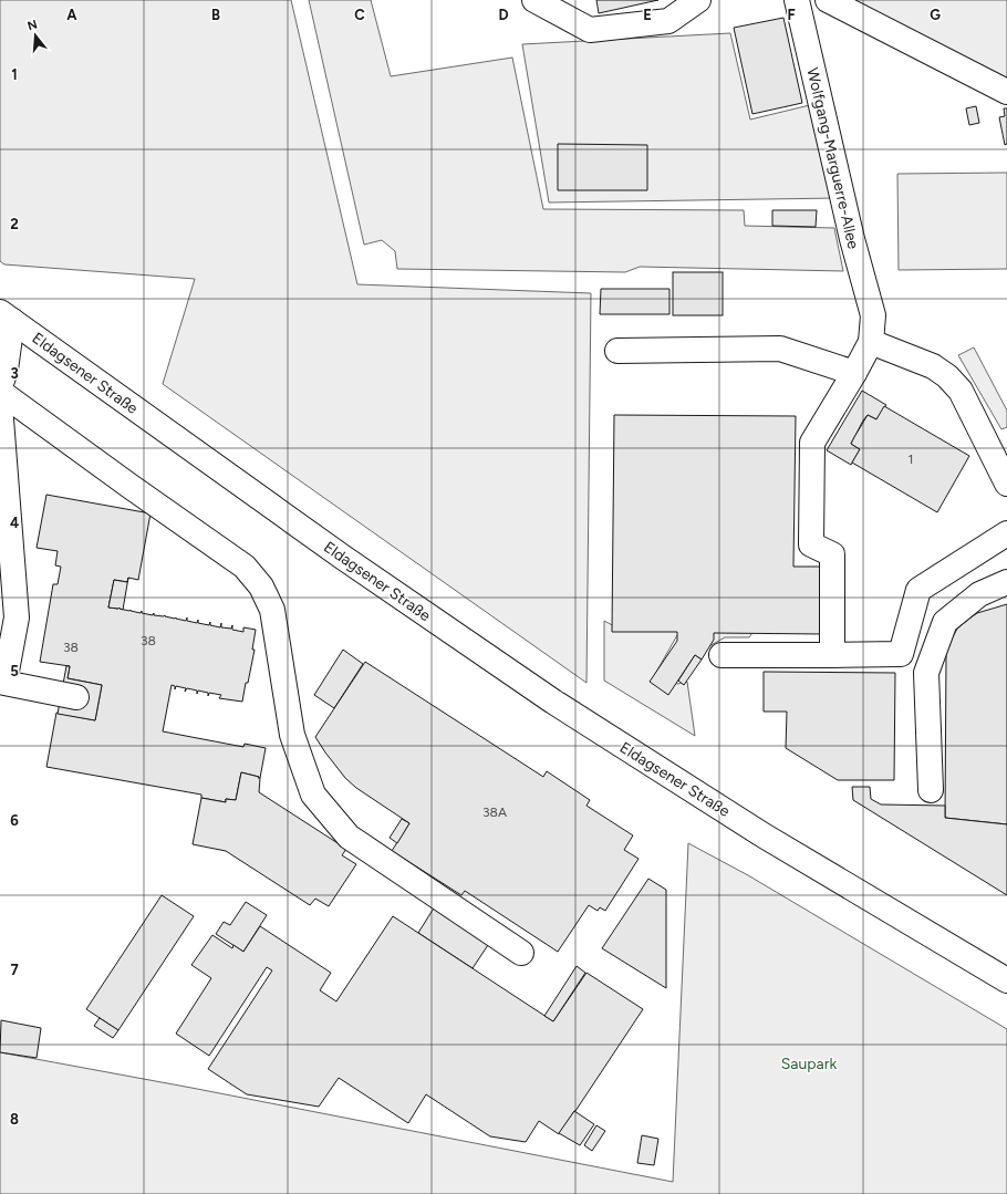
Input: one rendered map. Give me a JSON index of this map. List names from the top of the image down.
{
  "streets": {
    "main road": ["Wolfgang-Marguerre-Allee", "Eldagsener Straße"]
  },
  "parks": ["Saupark"],
  "house_numbers": [
    "1",
    "38",
    "38",
    "38A"
  ],
  "north": "top",
  "grid": {
    "columns": [
      "A",
      "B",
      "C",
      "D",
      "E",
      "F",
      "G"
    ],
    "rows": [
      "1",
      "2",
      "3",
      "4",
      "5",
      "6",
      "7",
      "8"
    ]
  }
}
